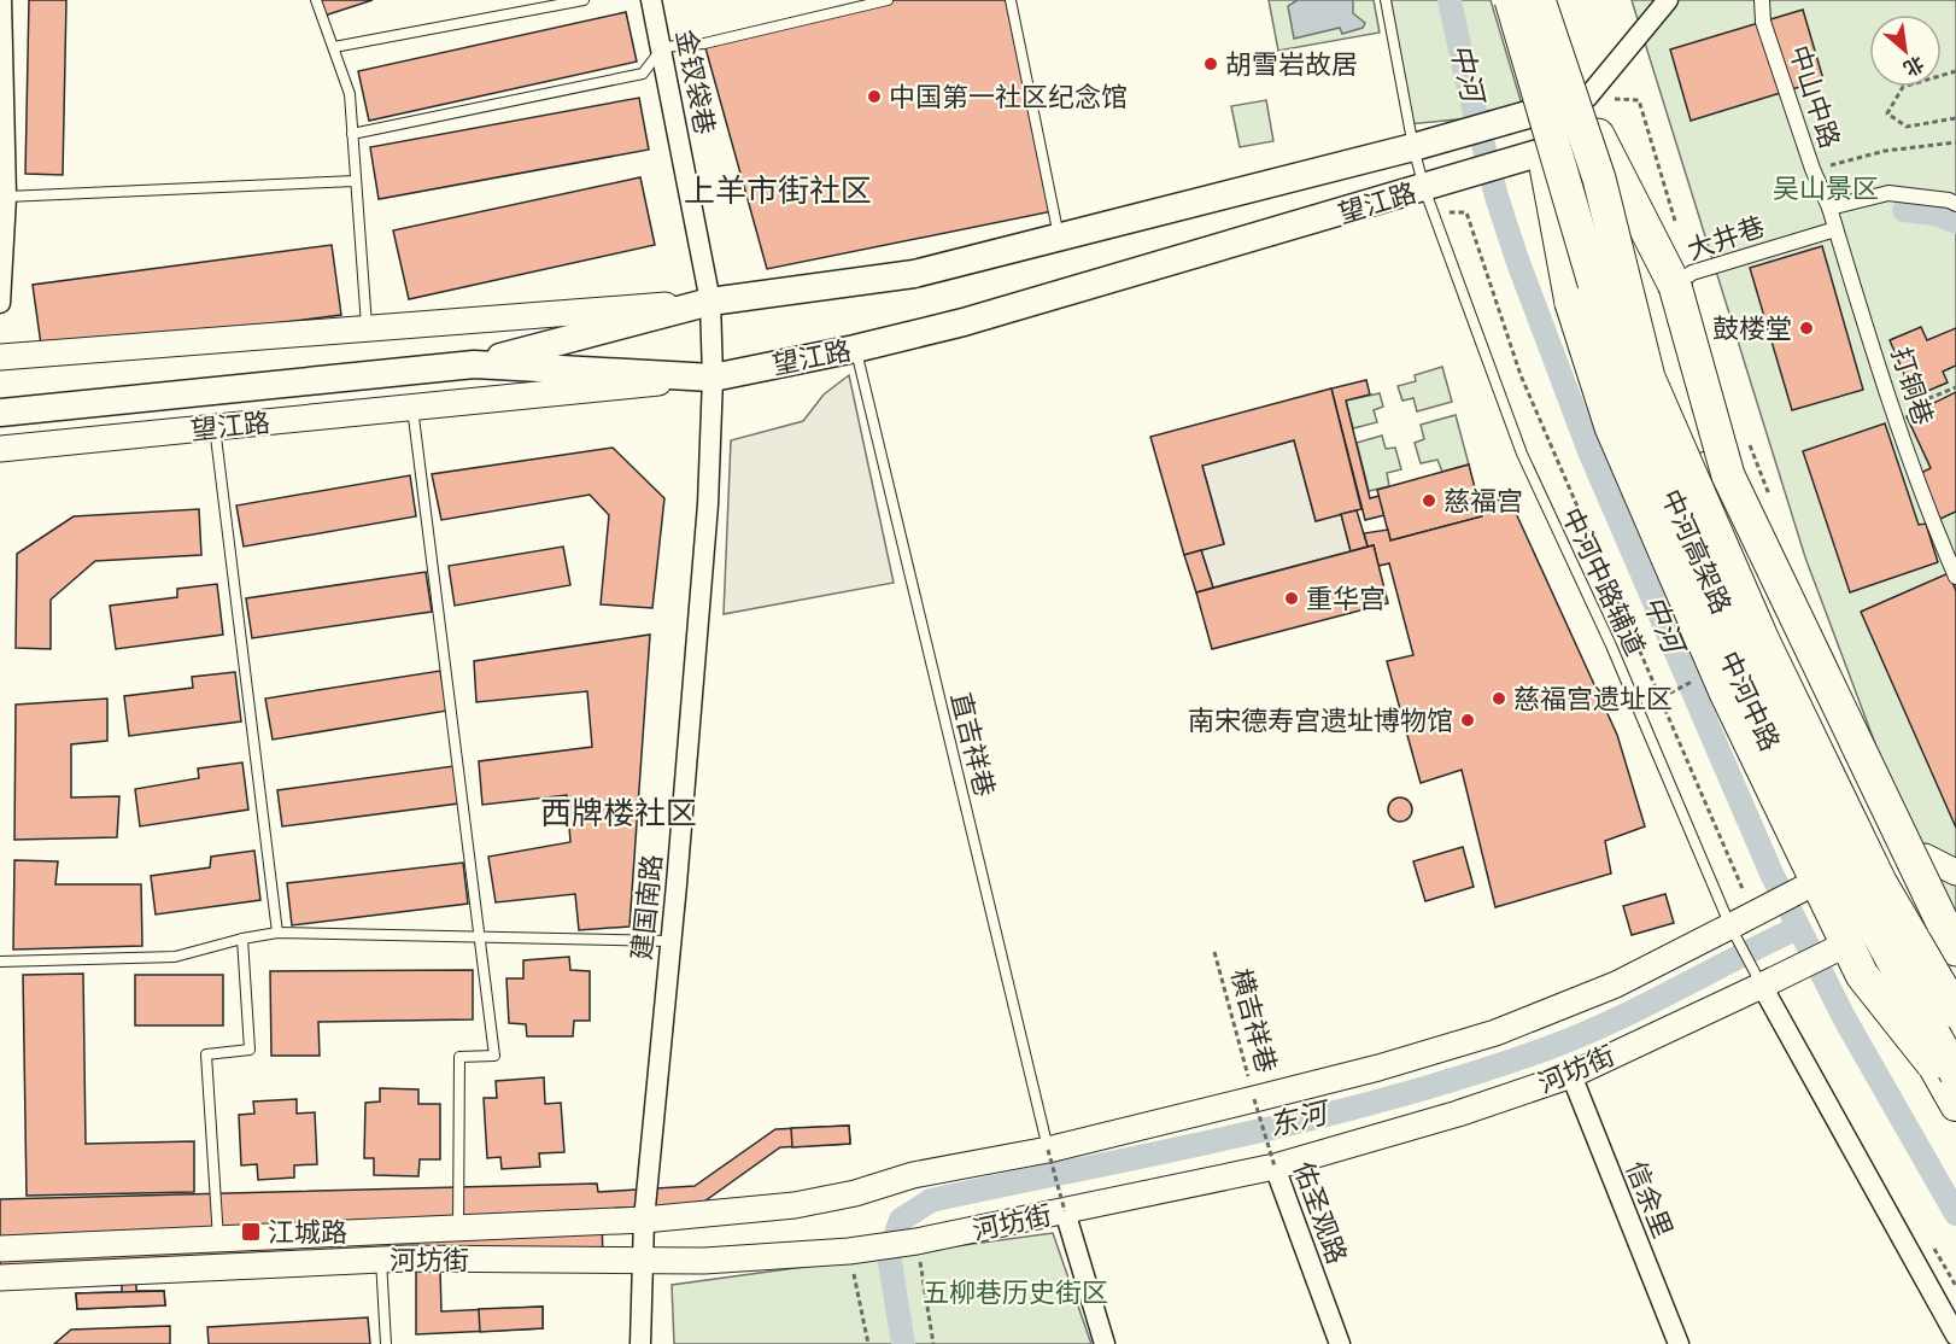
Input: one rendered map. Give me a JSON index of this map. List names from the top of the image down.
{
  "streets": {
    "highway": ["中河高架路"],
    "main road": ["望江路", "中河中路"],
    "street": [
      "金钗袋巷",
      "中山中路",
      "大井巷",
      "打铜巷",
      "建国南路",
      "河坊街",
      "信余里",
      "佑圣观路"
    ],
    "lane": ["中河中路辅道", "直吉祥巷"],
    "path": ["横吉祥巷"]
  },
  "crossings": [
    ["金钗袋巷", "望江路"],
    ["金钗袋巷", "建国南路"],
    ["中山中路", "打铜巷"],
    ["望江路", "中河中路辅道"],
    ["望江路", "中河中路"],
    ["望江路", "直吉祥巷"],
    ["望江路", "建国南路"],
    ["大井巷", "打铜巷"],
    ["中河中路辅道", "河坊街"],
    ["中河中路", "河坊街"],
    ["直吉祥巷", "河坊街"],
    ["建国南路", "河坊街"],
    ["横吉祥巷", "河坊街"],
    ["横吉祥巷", "佑圣观路"],
    ["河坊街", "信余里"],
    ["河坊街", "佑圣观路"]
  ],
  "districts": ["上羊市街社区", "西牌楼社区"],
  "water": ["中河", "东河"],
  "parks": ["吴山景区", "五柳巷历史街区"],
  "places": {
    "other": [
      "胡雪岩故居",
      "中国第一社区纪念馆",
      "鼓楼堂",
      "慈福宫",
      "重华宫",
      "慈福宫遗址区",
      "南宋德寿宫遗址博物馆"
    ],
    "transit": ["江城路"]
  },
  "north": "bottom right"
}
